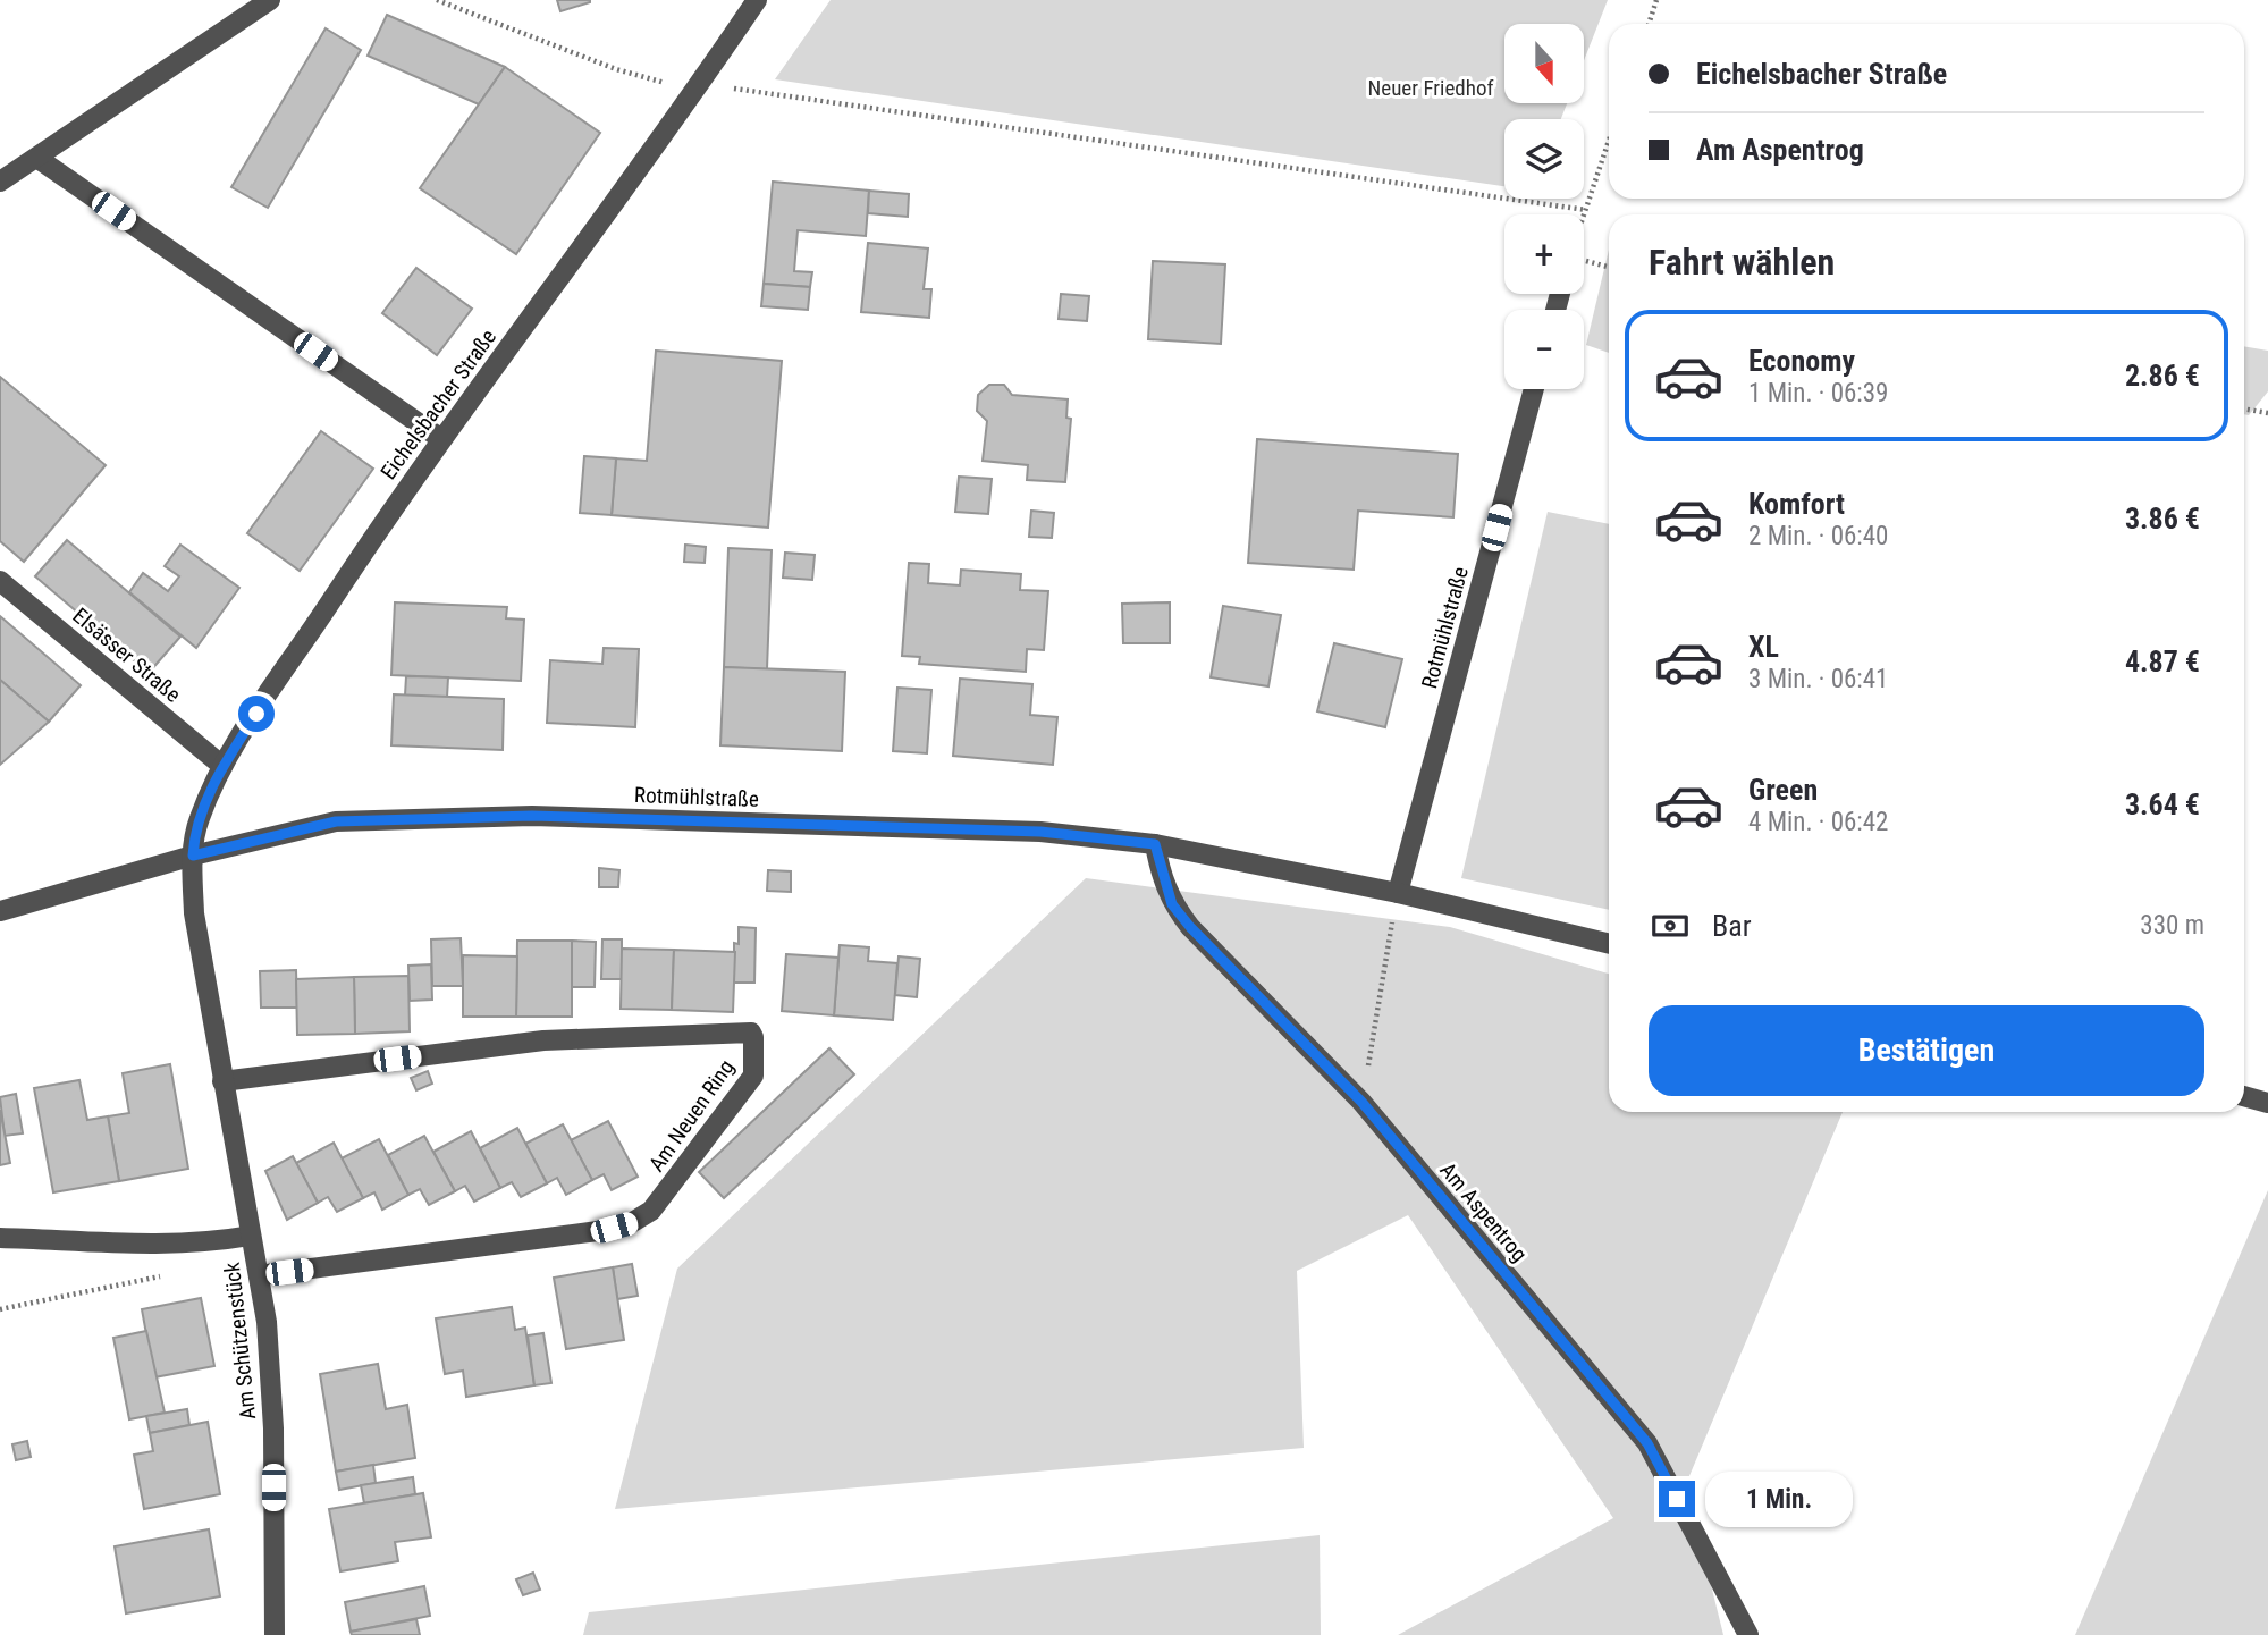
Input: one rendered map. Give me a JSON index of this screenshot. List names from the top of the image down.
{
  "streets": {
    "street": [
      "Eichelsbacher Straße",
      "Rotmühlstraße",
      "Elsässer Straße",
      "Am Neuen Ring",
      "Am Aspentrog",
      "Am Schützenstück"
    ]
  },
  "crossings": [
    ["Eichelsbacher Straße", "Rotmühlstraße"],
    ["Eichelsbacher Straße", "Elsässer Straße"],
    ["Eichelsbacher Straße", "Am Schützenstück"],
    ["Rotmühlstraße", "Am Aspentrog"],
    ["Rotmühlstraße", "Am Schützenstück"],
    ["Am Neuen Ring", "Am Schützenstück"]
  ],
  "parks": ["Neuer Friedhof"],
  "north": "bottom",
  "page": {
    "map_buttons": ["+", "−"],
    "banner": ["Eichelsbacher Straße", "Am Aspentrog"],
    "heading": "Fahrt wählen",
    "list": [
      {
        "name": "Economy",
        "note": "1 Min. · 06:39",
        "value": "2.86 €"
      },
      {
        "name": "Komfort",
        "note": "2 Min. · 06:40",
        "value": "3.86 €"
      },
      {
        "name": "XL",
        "note": "3 Min. · 06:41",
        "value": "4.87 €"
      },
      {
        "name": "Green",
        "note": "4 Min. · 06:42",
        "value": "3.64 €"
      }
    ],
    "pay": ["Bar", "330 m"],
    "buttons": "Bestätigen",
    "bubble": "1 Min."
  }
}
